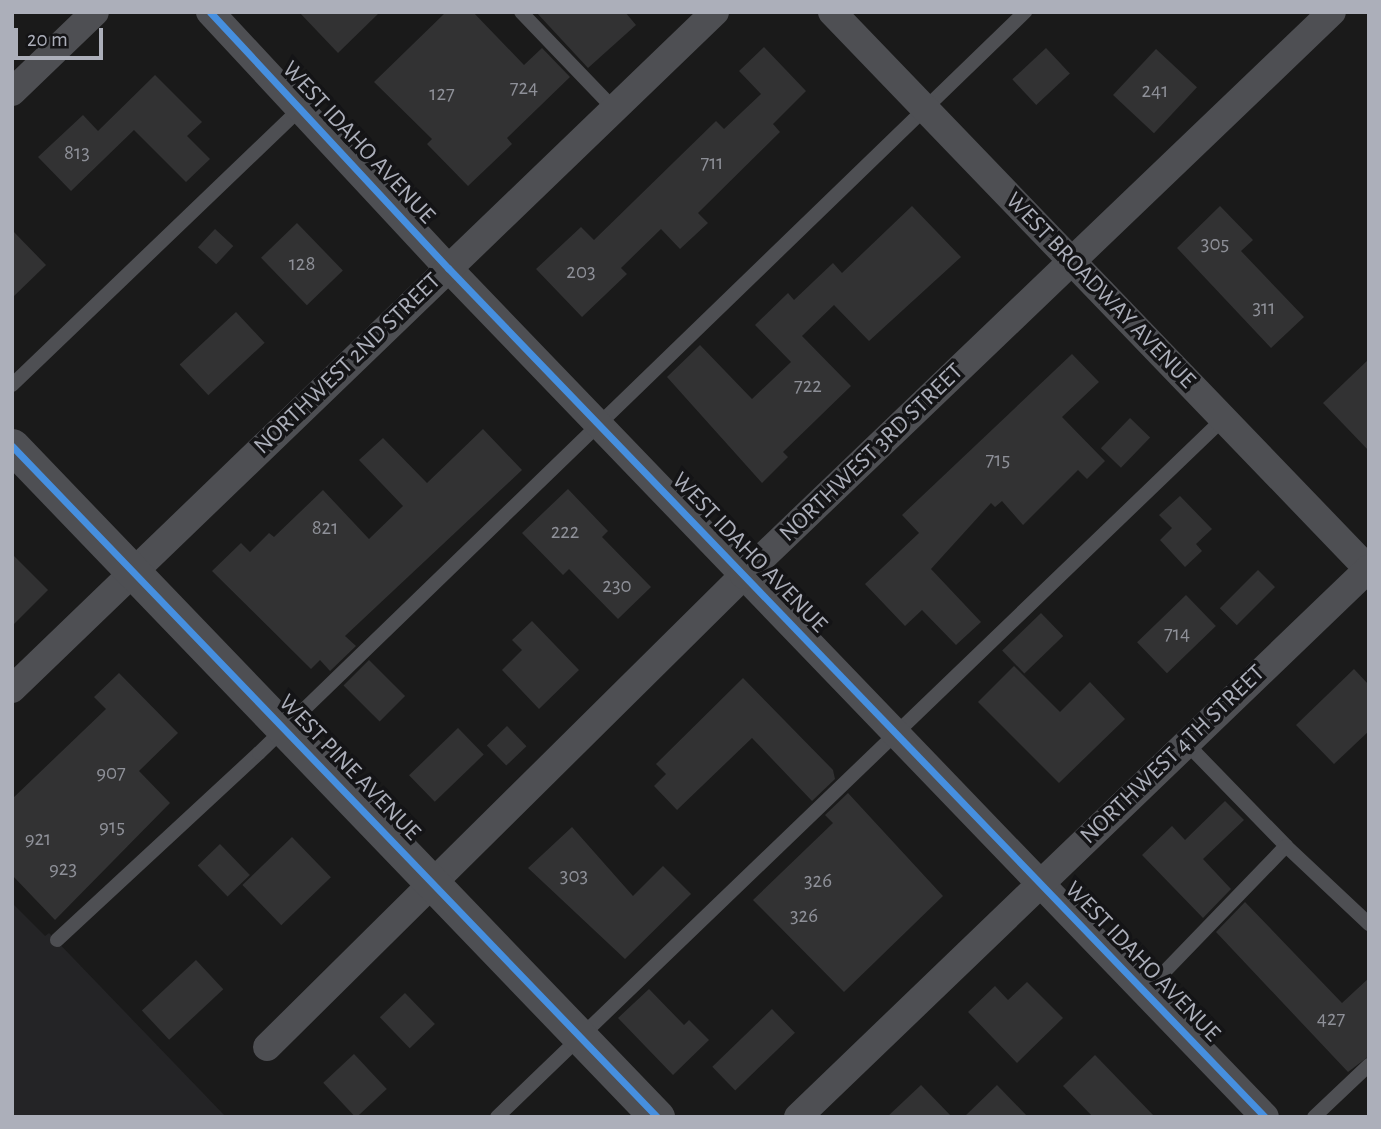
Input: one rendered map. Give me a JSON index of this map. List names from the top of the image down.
{
  "streets": {
    "street": [
      "WEST IDAHO AVENUE",
      "WEST BROADWAY AVENUE",
      "NORTHWEST 2ND STREET",
      "NORTHWEST 3RD STREET",
      "NORTHWEST 4TH STREET",
      "WEST PINE AVENUE"
    ]
  },
  "crossings": [
    ["WEST IDAHO AVENUE", "NORTHWEST 2ND STREET"],
    ["WEST IDAHO AVENUE", "NORTHWEST 3RD STREET"],
    ["WEST IDAHO AVENUE", "NORTHWEST 4TH STREET"],
    ["WEST BROADWAY AVENUE", "NORTHWEST 3RD STREET"],
    ["WEST BROADWAY AVENUE", "NORTHWEST 4TH STREET"],
    ["NORTHWEST 2ND STREET", "WEST PINE AVENUE"],
    ["NORTHWEST 3RD STREET", "WEST PINE AVENUE"]
  ],
  "house_numbers": [
    "724",
    "241",
    "127",
    "813",
    "711",
    "305",
    "128",
    "203",
    "311",
    "722",
    "715",
    "821",
    "222",
    "230",
    "714",
    "907",
    "915",
    "921",
    "923",
    "303",
    "326",
    "326",
    "427"
  ],
  "scale_bar": "20 m"
}
